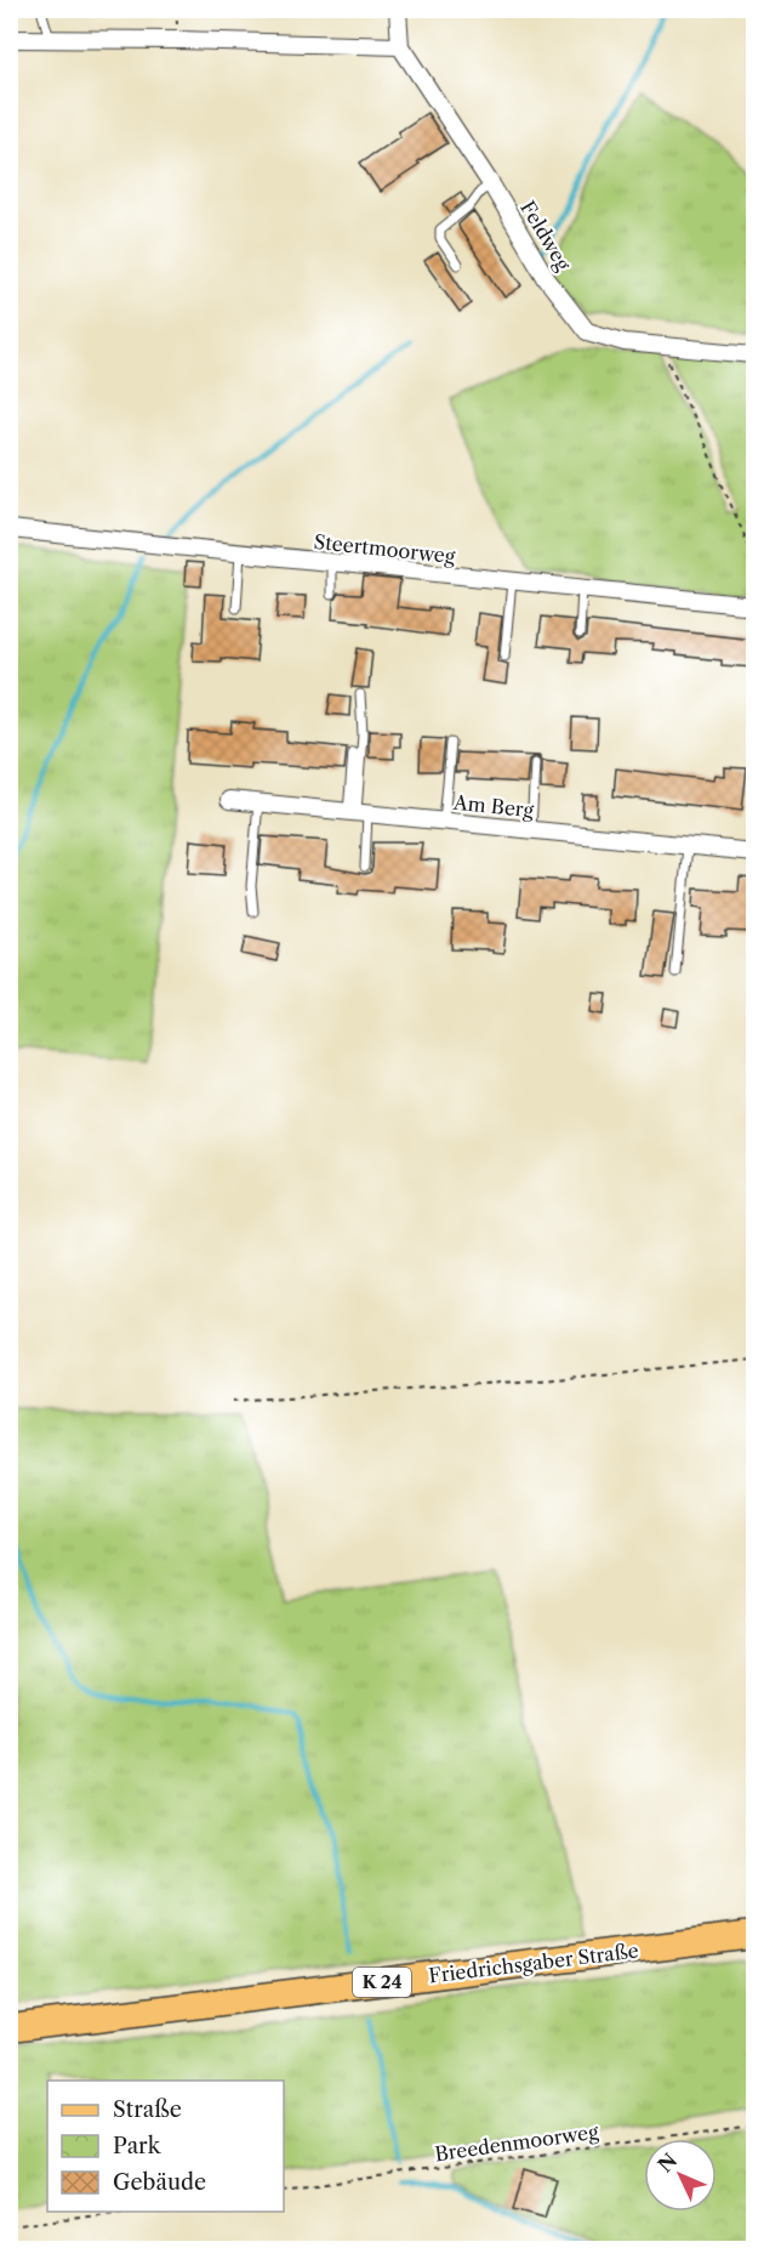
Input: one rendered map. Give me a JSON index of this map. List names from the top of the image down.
{
  "streets": {
    "main road": ["Friedrichsgaber Straße", "K 24"],
    "street": ["Feldweg", "Steertmoorweg", "Am Berg"],
    "path": ["Breedenmoorweg"]
  },
  "legend": ["Straße", "Park", "Gebäude"],
  "north": "top left"
}
